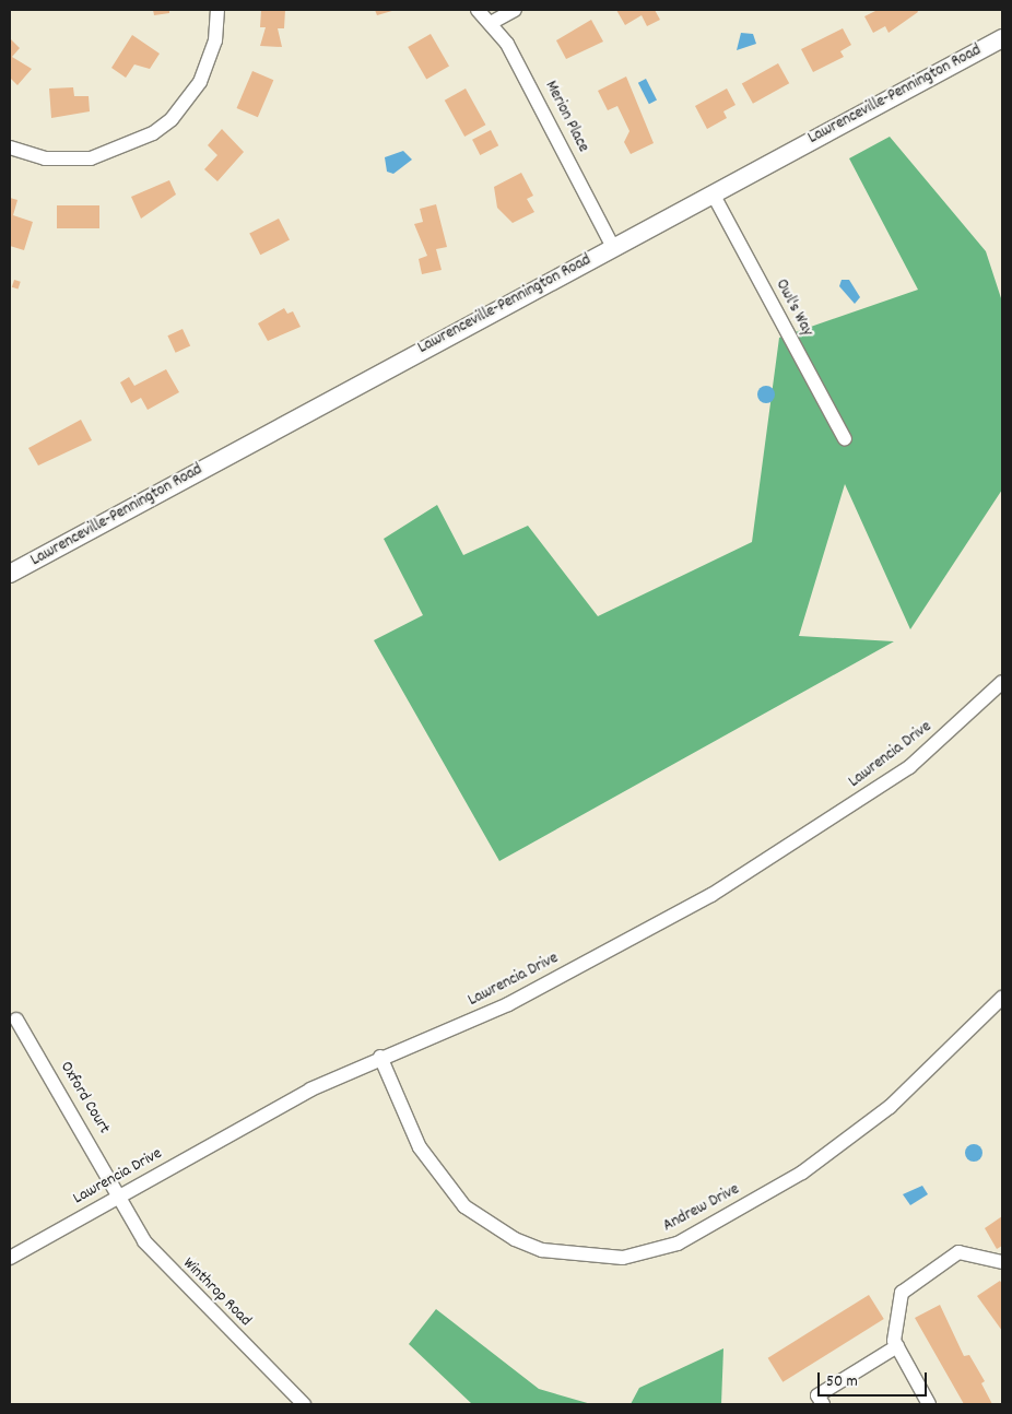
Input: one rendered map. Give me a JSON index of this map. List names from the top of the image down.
{
  "streets": {
    "street": [
      "Lawrenceville-Pennington Road",
      "Merion Place",
      "Owl's Way",
      "Lawrencia Drive",
      "Oxford Court",
      "Andrew Drive",
      "Winthrop Road"
    ]
  },
  "crossings": [
    ["Lawrenceville-Pennington Road", "Merion Place"],
    ["Lawrenceville-Pennington Road", "Owl's Way"],
    ["Lawrencia Drive", "Oxford Court"],
    ["Lawrencia Drive", "Andrew Drive"],
    ["Lawrencia Drive", "Winthrop Road"],
    ["Oxford Court", "Winthrop Road"]
  ],
  "scale_bar": "50 m"
}
